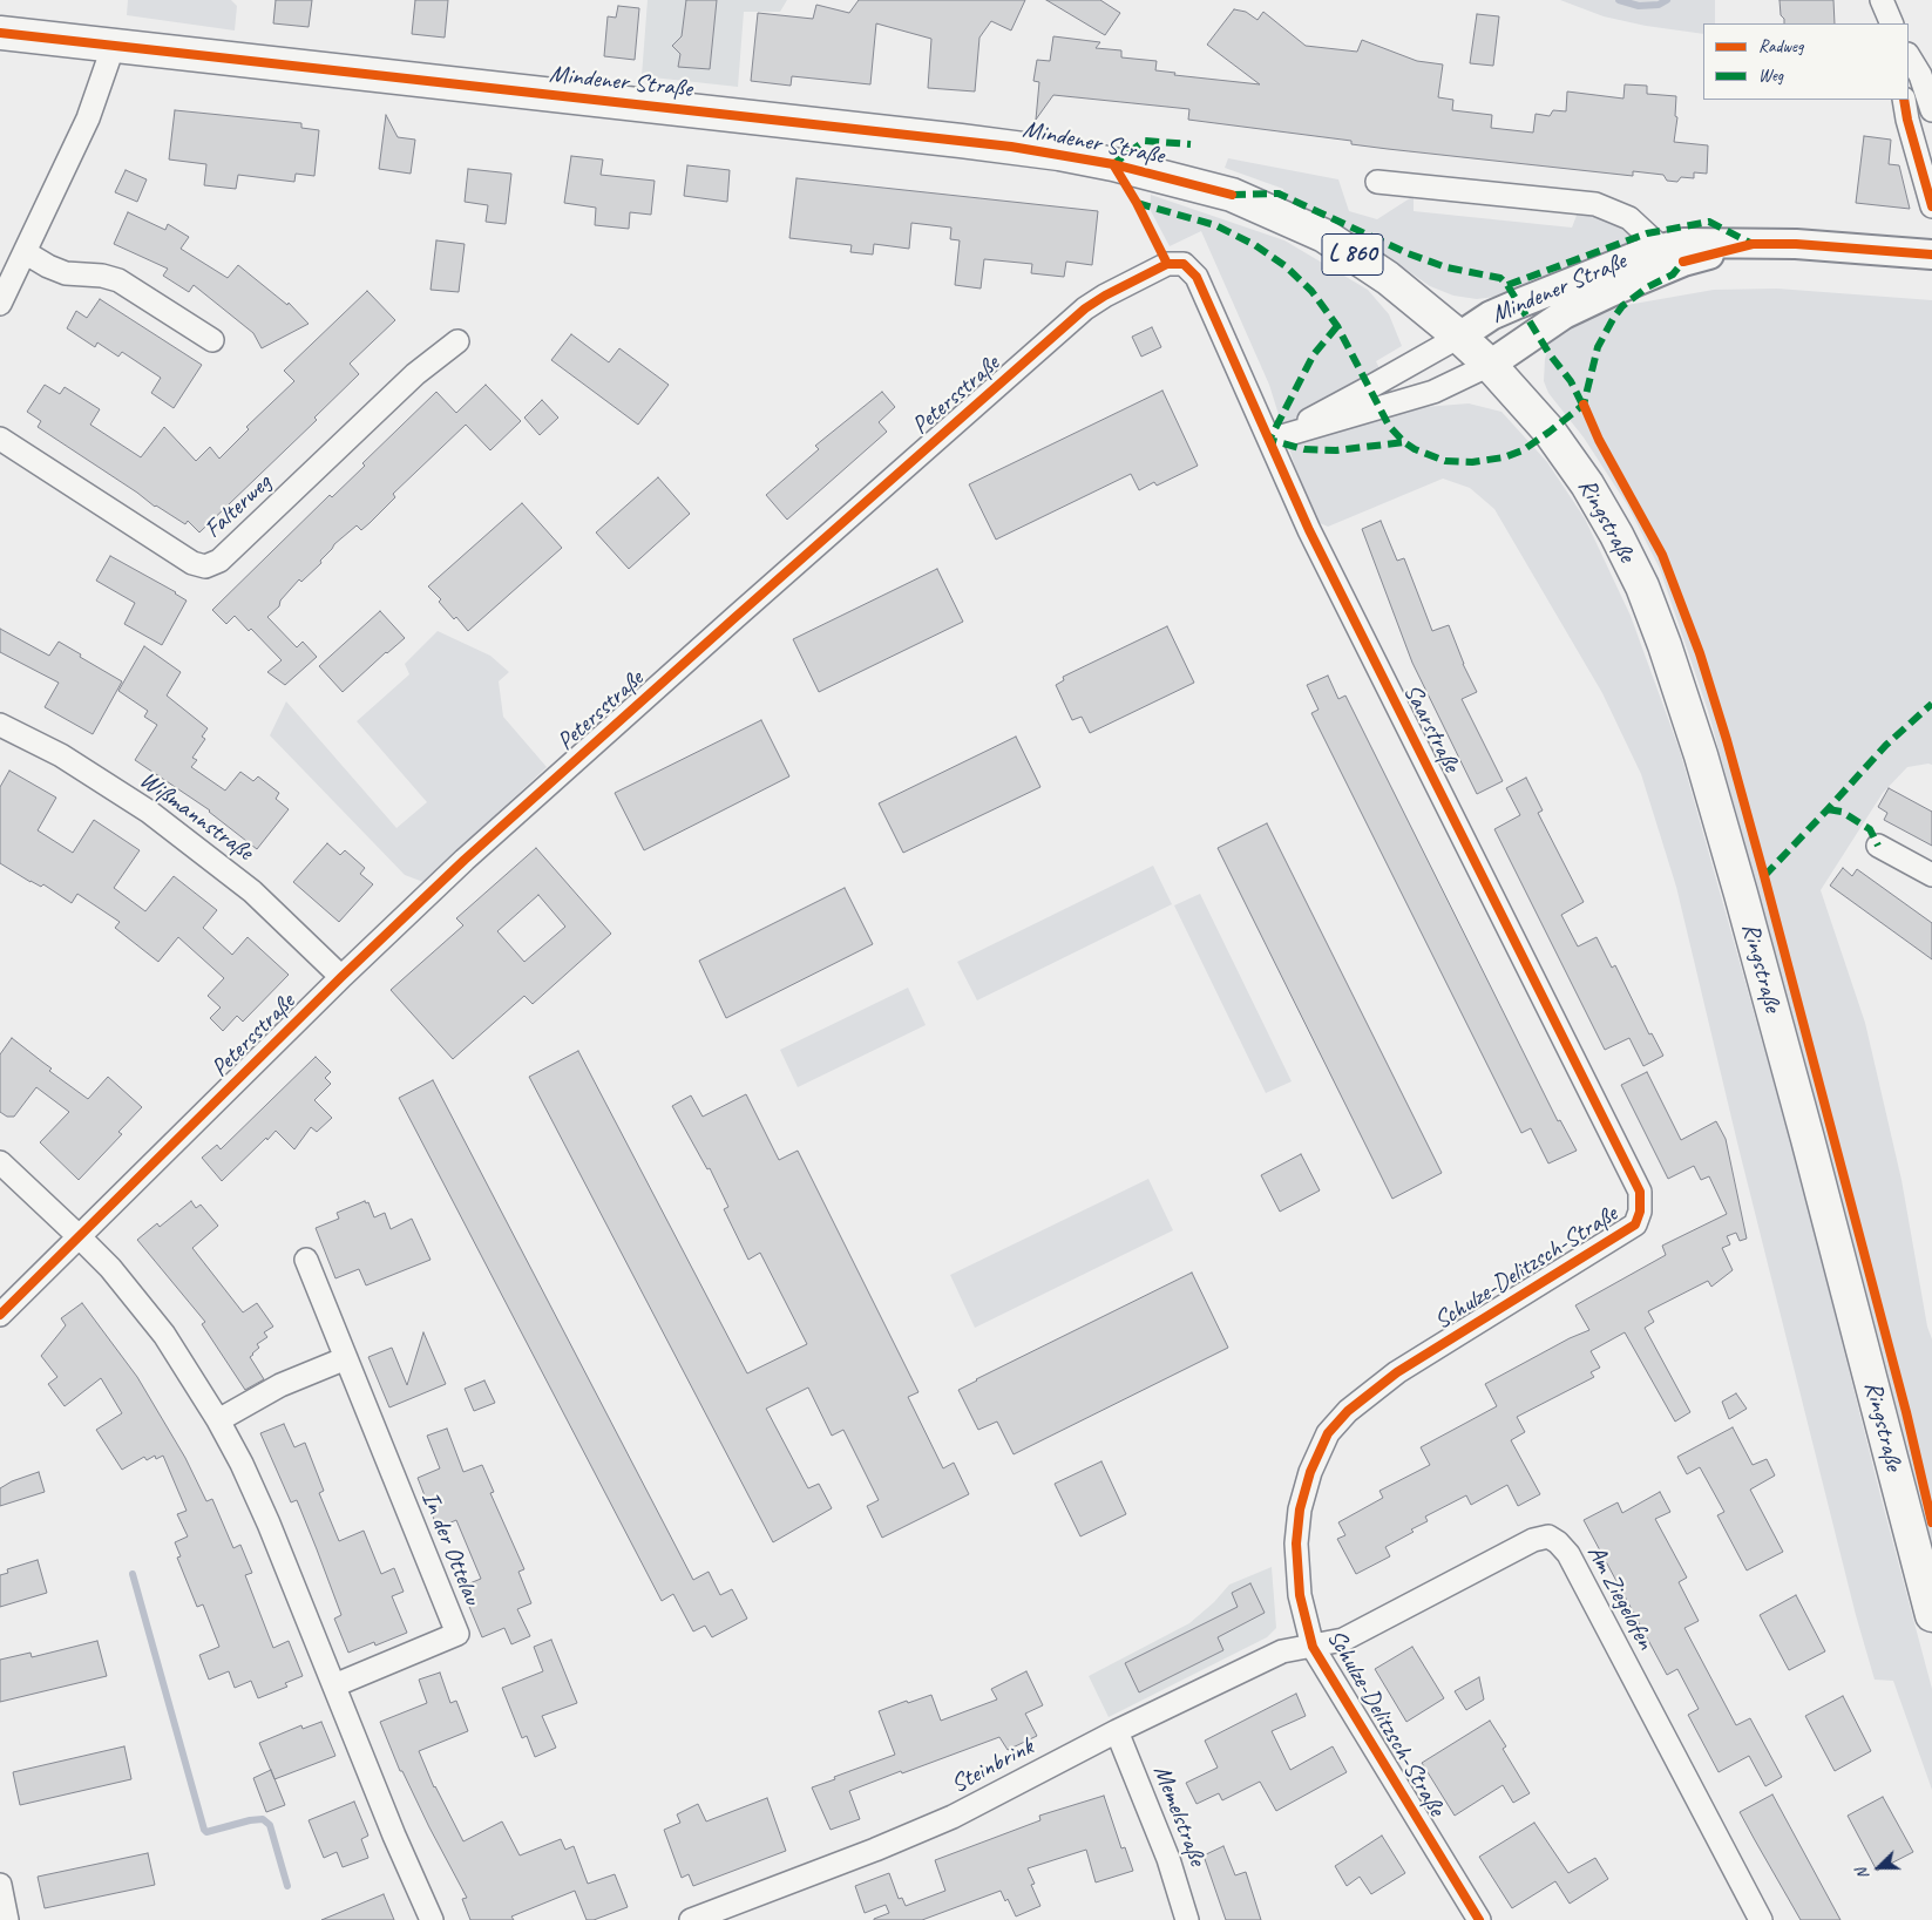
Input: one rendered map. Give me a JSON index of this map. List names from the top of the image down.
{
  "streets": {
    "main road": ["Mindener Straße", "L 860", "Ringstraße"],
    "street": [
      "Petersstraße",
      "Falterweg",
      "Saarstraße",
      "Wißmannstraße",
      "Schulze-Delitzsch-Straße",
      "In der Ottelau",
      "Am Ziegelofen",
      "Steinbrink",
      "Memelstraße"
    ]
  },
  "crossings": [
    ["Mindener Straße", "Ringstraße"],
    ["Petersstraße", "Saarstraße"],
    ["Petersstraße", "Wißmannstraße"],
    ["Saarstraße", "Schulze-Delitzsch-Straße"],
    ["Schulze-Delitzsch-Straße", "Am Ziegelofen"],
    ["Schulze-Delitzsch-Straße", "Steinbrink"],
    ["Am Ziegelofen", "Steinbrink"],
    ["Steinbrink", "Memelstraße"]
  ],
  "legend": ["Radweg", "Weg"],
  "north": "left"
}
